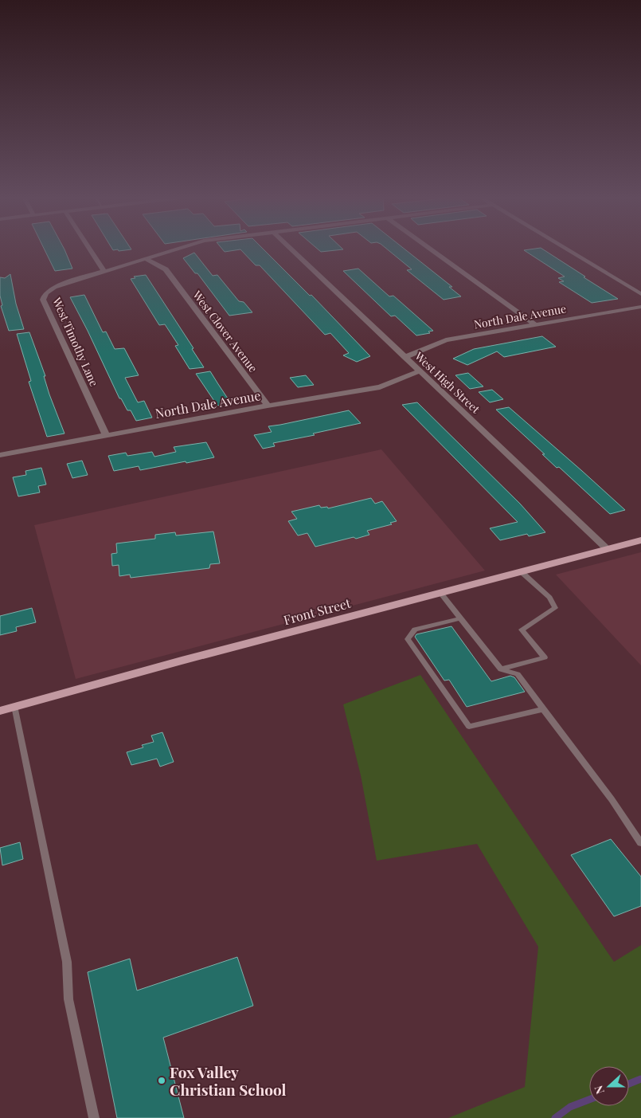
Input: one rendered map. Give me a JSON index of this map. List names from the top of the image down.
{
  "streets": {
    "main road": ["Front Street"],
    "street": [
      "North Dale Avenue",
      "West Clover Avenue",
      "West Timothy Lane",
      "West High Street"
    ]
  },
  "crossings": [
    ["North Dale Avenue", "West Clover Avenue"],
    ["North Dale Avenue", "West Timothy Lane"],
    ["North Dale Avenue", "West High Street"],
    ["West High Street", "Front Street"]
  ],
  "places": ["Fox Valley Christian School"],
  "north": "left"
}
